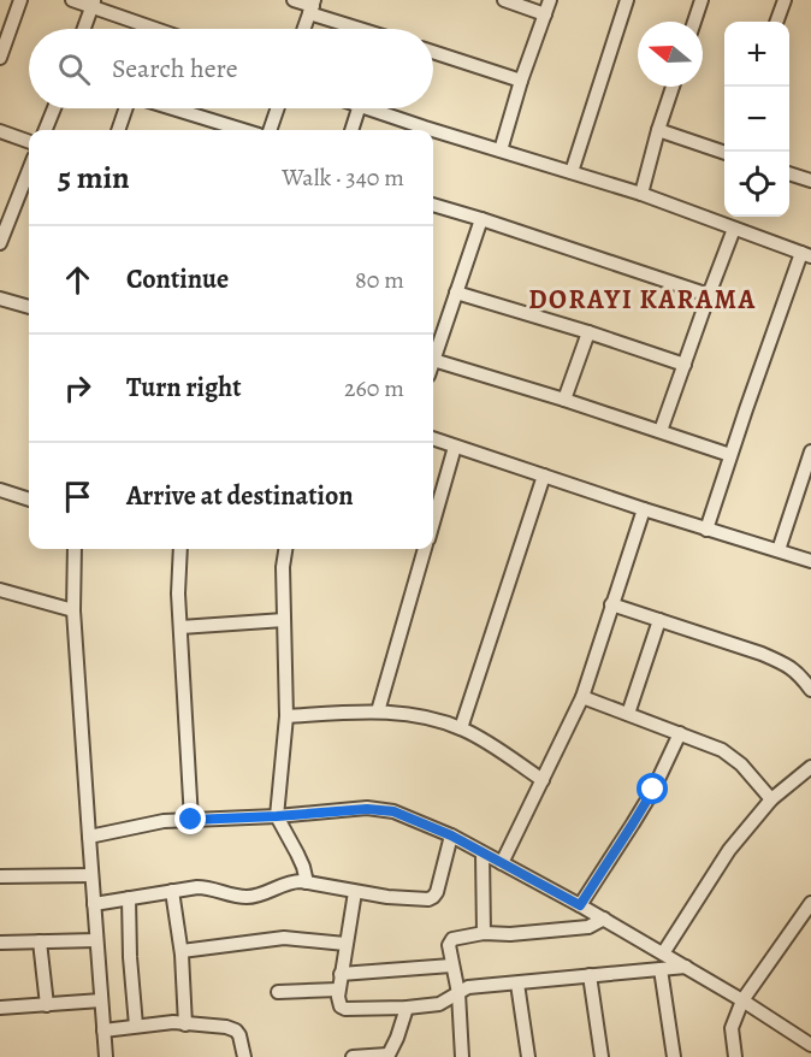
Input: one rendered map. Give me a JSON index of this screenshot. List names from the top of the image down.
{
  "districts": ["DORAYI KARAMA"],
  "north": "left",
  "page": {
    "map_buttons": ["+", "−"],
    "search": "Search here",
    "heading": ["5 min", "Walk · 340 m"],
    "list": [
      ["Continue", "80 m"],
      ["Turn right", "260 m"],
      "Arrive at destination"
    ]
  }
}
